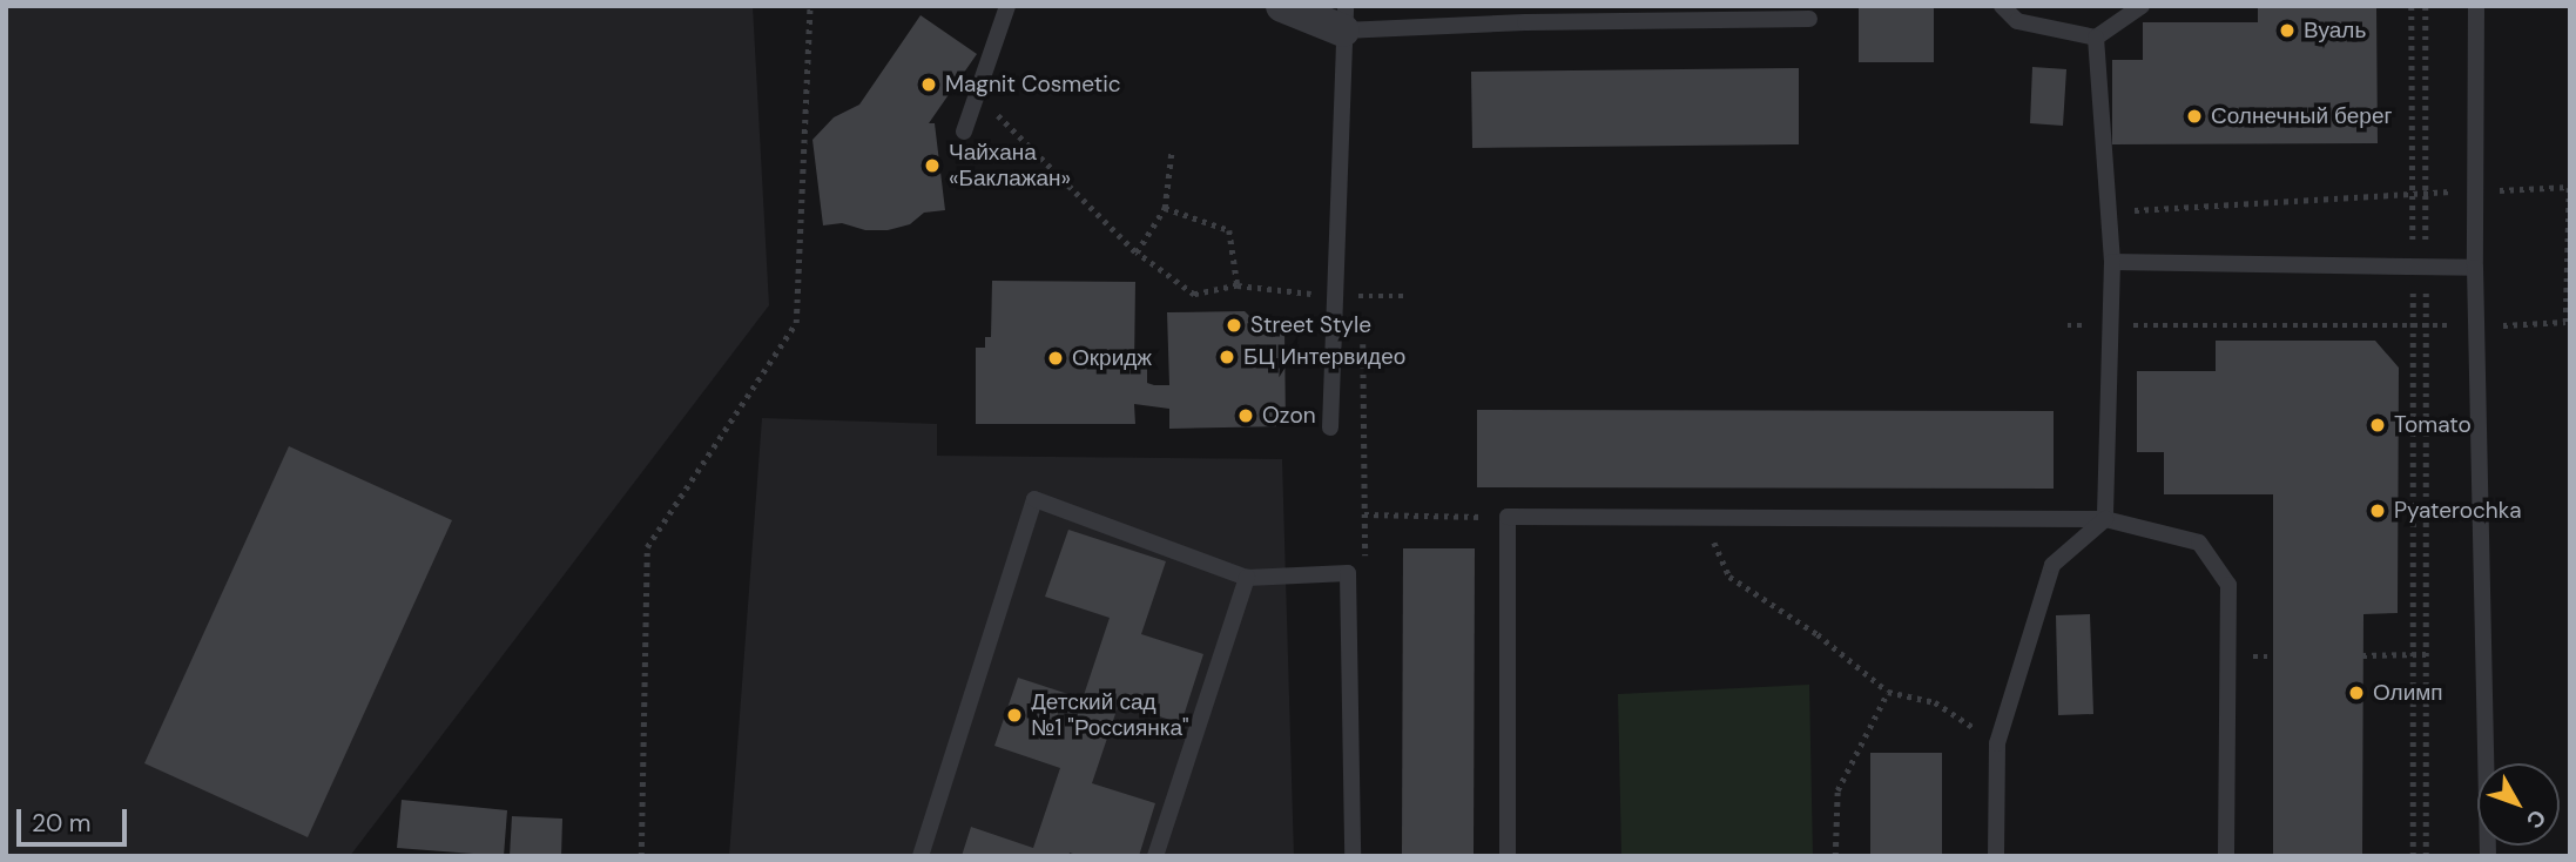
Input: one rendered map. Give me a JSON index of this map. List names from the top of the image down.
{
  "places": [
    "Вуаль",
    "Magnit Cosmetic",
    "Солнечный берег",
    "Чайхана «Баклажан»",
    "Street Style",
    "БЦ Интервидео",
    "Окридж",
    "Ozon",
    "Tomato",
    "Pyaterochka",
    "Олимп",
    "Детский сад №1 \"Россиянка\""
  ],
  "scale_bar": "20 m",
  "north": "bottom right"
}
